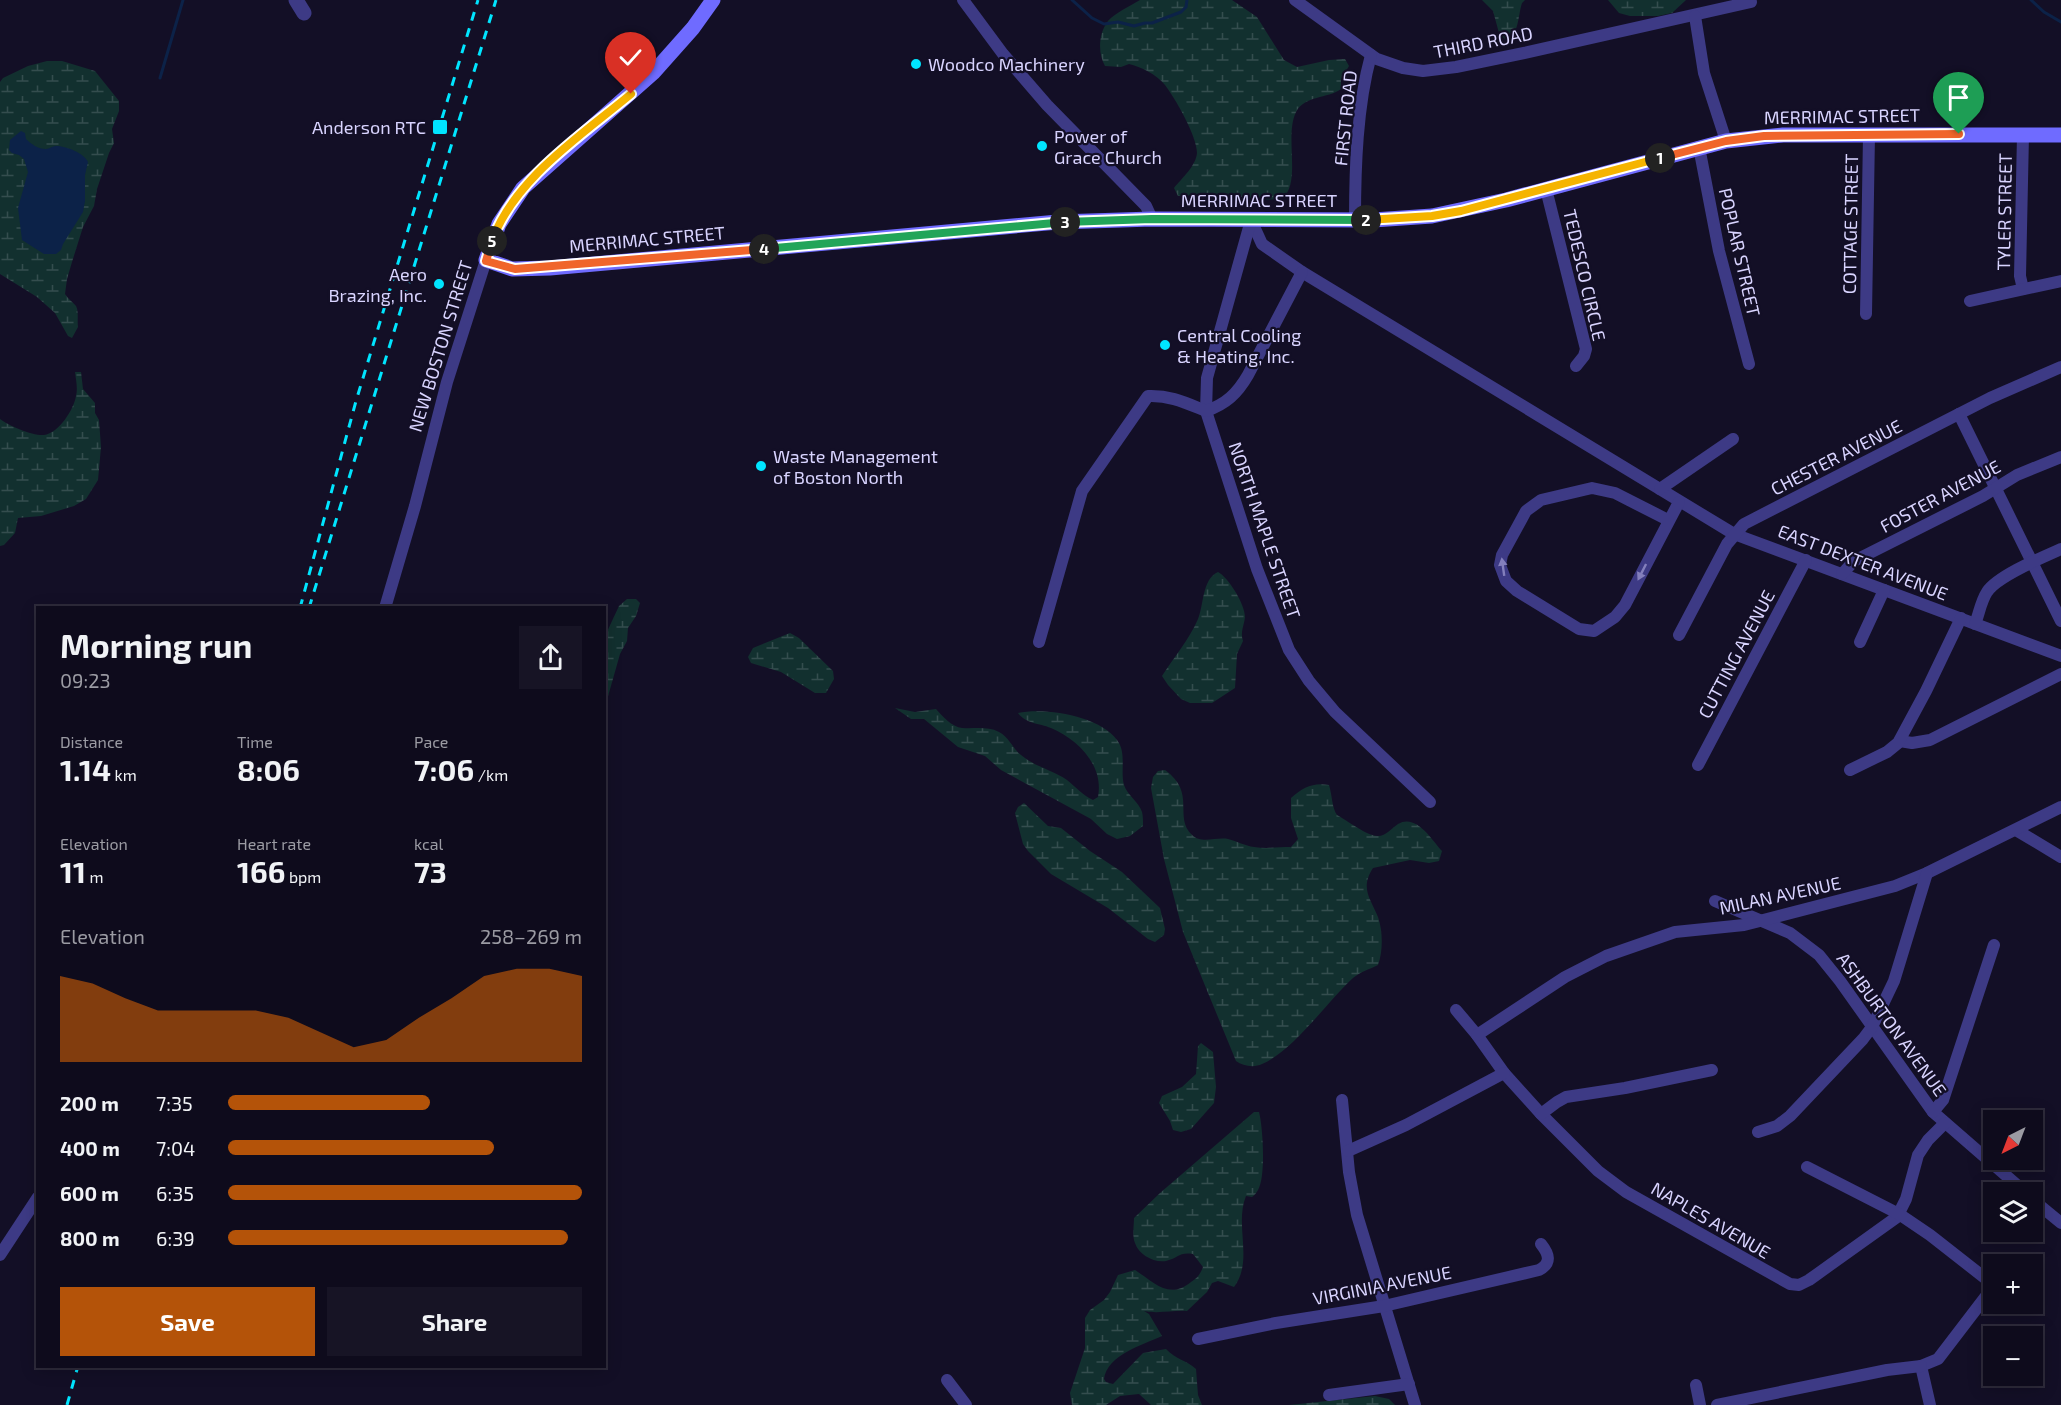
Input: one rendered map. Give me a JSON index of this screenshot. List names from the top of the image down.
{
  "streets": {
    "main road": ["MERRIMAC STREET", "NEW BOSTON STREET"],
    "street": [
      "THIRD ROAD",
      "FIRST ROAD",
      "TYLER STREET",
      "COTTAGE STREET",
      "POPLAR STREET",
      "TEDESCO CIRCLE",
      "CHESTER AVENUE",
      "FOSTER AVENUE",
      "NORTH MAPLE STREET",
      "EAST DEXTER AVENUE",
      "CUTTING AVENUE",
      "MILAN AVENUE",
      "ASHBURTON AVENUE",
      "NAPLES AVENUE",
      "VIRGINIA AVENUE"
    ]
  },
  "crossings": [
    ["THIRD ROAD", "FIRST ROAD"],
    ["MERRIMAC STREET", "FIRST ROAD"],
    ["MERRIMAC STREET", "TYLER STREET"],
    ["MERRIMAC STREET", "COTTAGE STREET"],
    ["MERRIMAC STREET", "POPLAR STREET"],
    ["MERRIMAC STREET", "TEDESCO CIRCLE"],
    ["MERRIMAC STREET", "NEW BOSTON STREET"],
    ["MERRIMAC STREET", "NORTH MAPLE STREET"],
    ["CHESTER AVENUE", "EAST DEXTER AVENUE"],
    ["FOSTER AVENUE", "EAST DEXTER AVENUE"],
    ["EAST DEXTER AVENUE", "CUTTING AVENUE"],
    ["MILAN AVENUE", "ASHBURTON AVENUE"],
    ["MILAN AVENUE", "NAPLES AVENUE"],
    ["ASHBURTON AVENUE", "NAPLES AVENUE"]
  ],
  "places": {
    "other": [
      "Woodco Machinery",
      "Power of Grace Church",
      "Aero Brazing, Inc.",
      "Central Cooling & Heating, Inc.",
      "Waste Management of Boston North"
    ],
    "transit": ["Anderson RTC"]
  },
  "north": "bottom left",
  "page": {
    "pins": [
      "1",
      "2",
      "3",
      "5",
      "4"
    ],
    "heading": ["Morning run", "09:23"],
    "stats": [
      ["Distance", "1.14 km"],
      ["Time", "8:06"],
      ["Pace", "7:06 /km"],
      ["Elevation", "11 m"],
      ["Heart rate", "166 bpm"],
      ["kcal", "73"]
    ],
    "chart": ["Elevation", "258–269 m"],
    "list": [
      {
        "name": "200 m",
        "note": "7:35"
      },
      {
        "name": "400 m",
        "note": "7:04"
      },
      {
        "name": "600 m",
        "note": "6:35"
      },
      {
        "name": "800 m",
        "note": "6:39"
      }
    ],
    "map_buttons": ["+", "−"],
    "buttons": ["Save", "Share"]
  }
}
